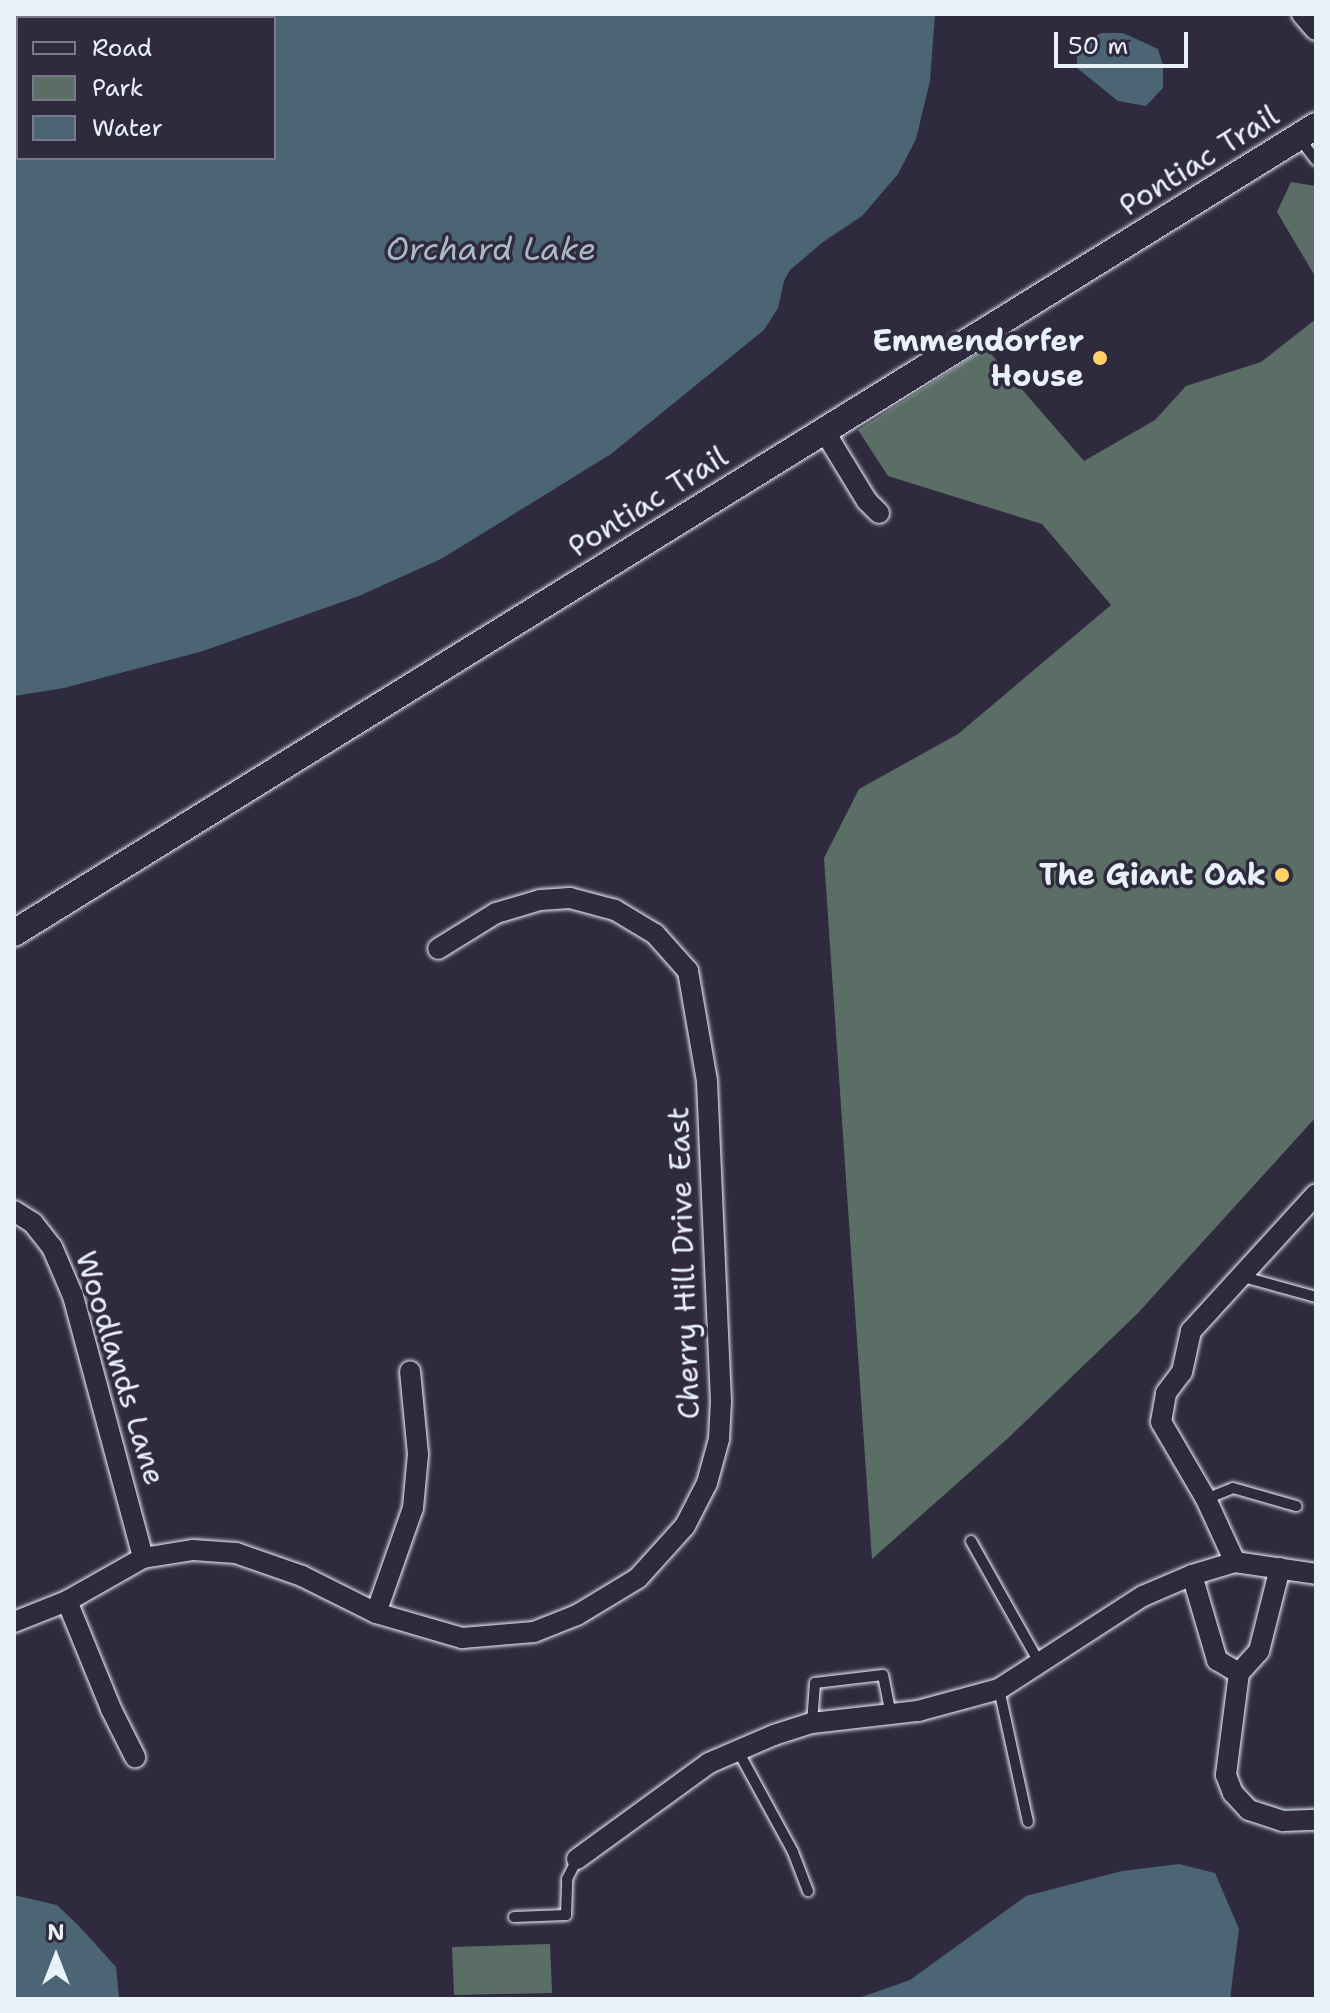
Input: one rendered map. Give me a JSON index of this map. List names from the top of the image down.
{
  "streets": {
    "main road": ["Pontiac Trail"],
    "street": ["Cherry Hill Drive East", "Woodlands Lane"]
  },
  "crossings": [
    ["Cherry Hill Drive East", "Woodlands Lane"]
  ],
  "water": ["Orchard Lake"],
  "places": ["Emmendorfer House", "The Giant Oak"],
  "legend": ["Road", "Park", "Water"],
  "scale_bar": "50 m",
  "north": "top"
}
